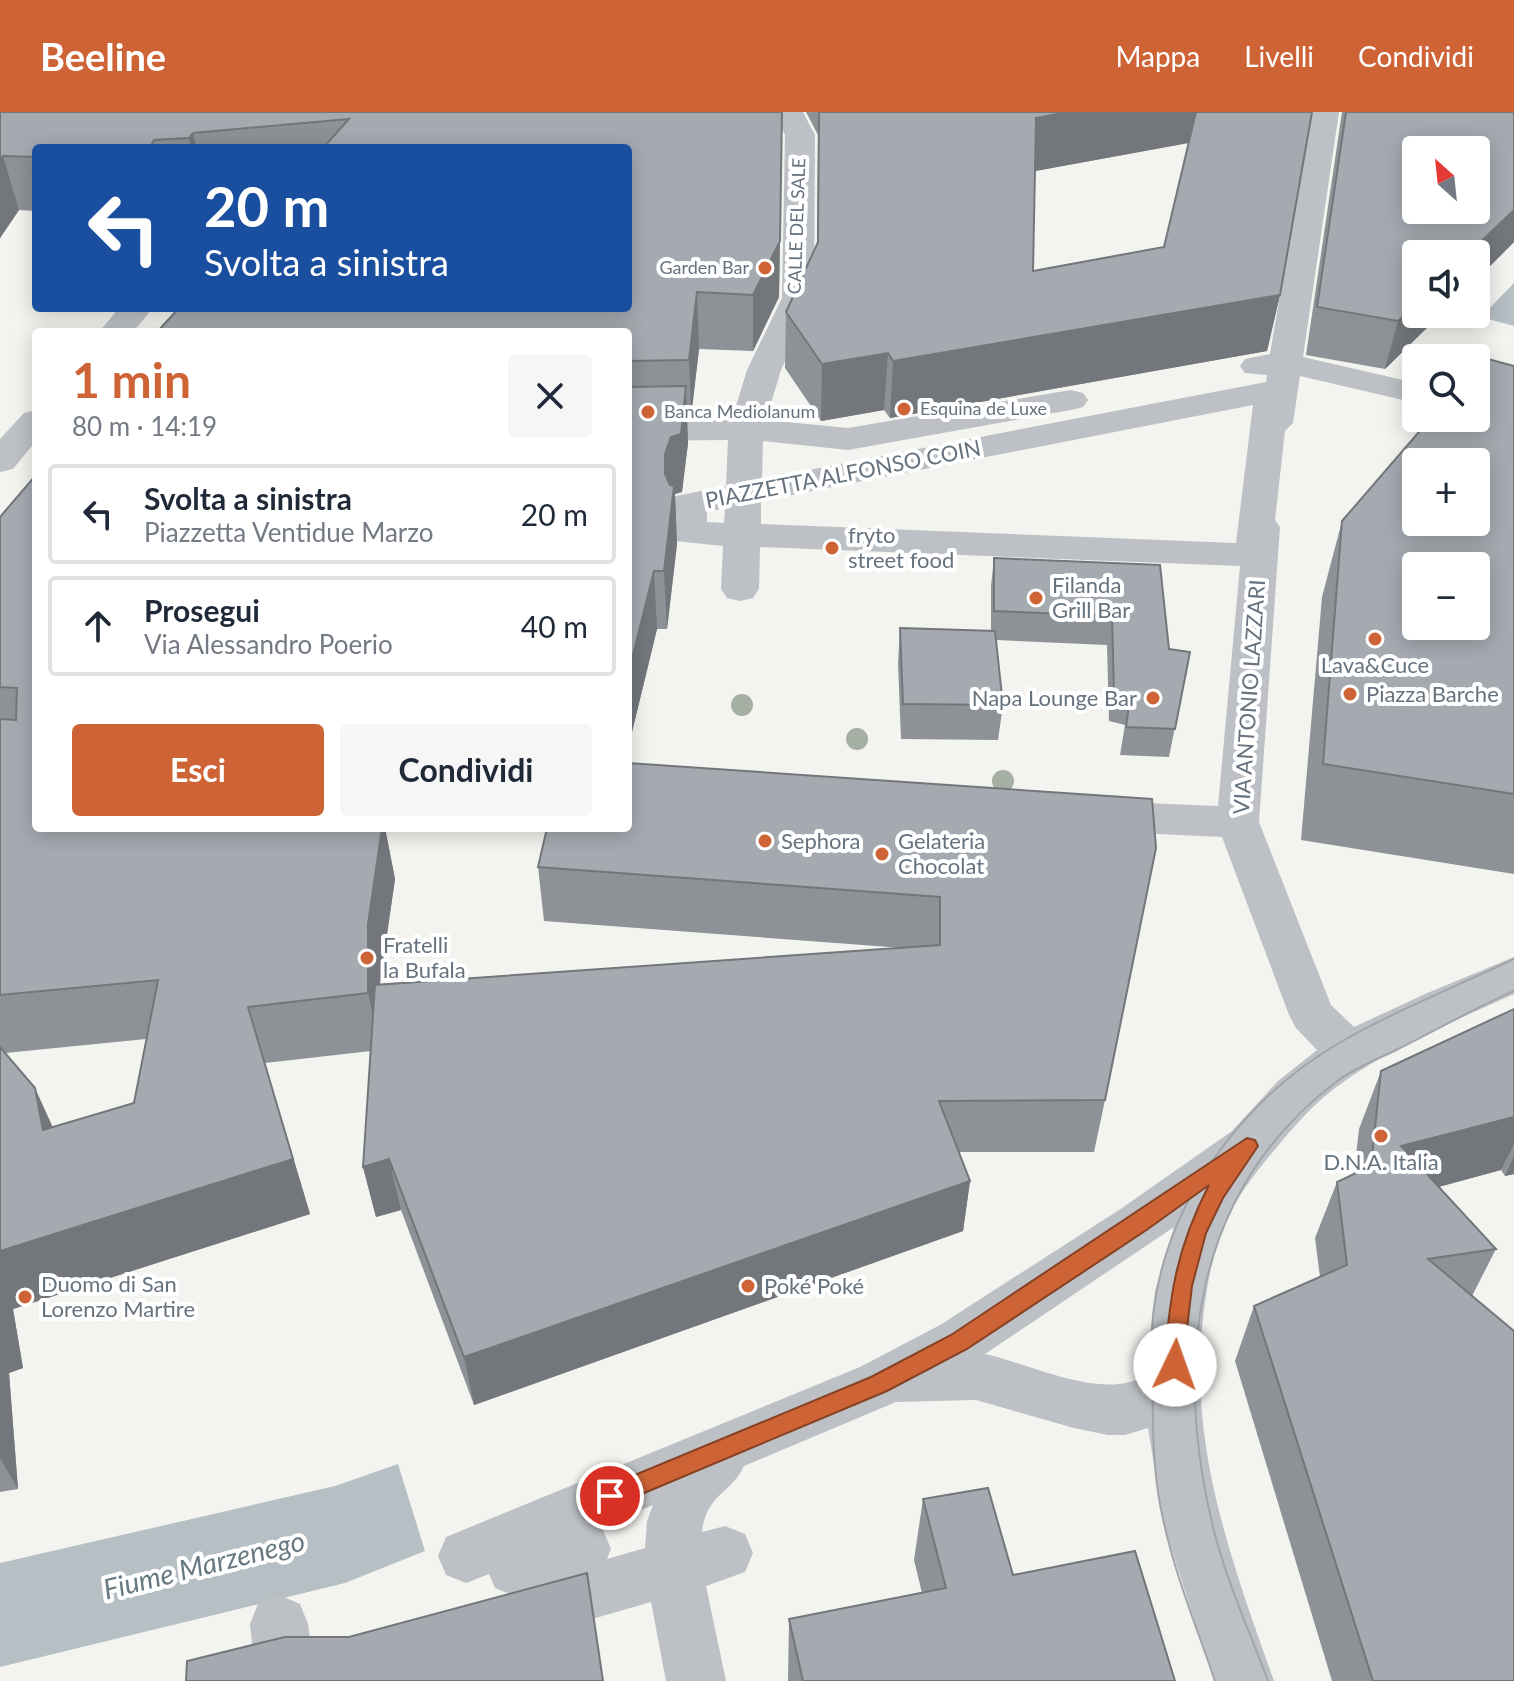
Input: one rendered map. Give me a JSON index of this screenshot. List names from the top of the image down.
{
  "streets": {
    "street": ["CALLE DEL SALE", "PIAZZETTA ALFONSO COIN", "VIA ANTONIO LAZZARI"]
  },
  "crossings": [
    ["CALLE DEL SALE", "PIAZZETTA ALFONSO COIN"]
  ],
  "water": ["Fiume Marzenego"],
  "places": [
    "Garden Bar",
    "Esquina de Luxe",
    "Banca Mediolanum",
    "fryto street food",
    "Filanda Grill Bar",
    "Lava&Cuce",
    "Piazza Barche",
    "Napa Lounge Bar",
    "Sephora",
    "Gelateria Chocolat",
    "Fratelli la Bufala",
    "D.N.A. Italia",
    "Poké Poké",
    "Duomo di San Lorenzo Martire"
  ],
  "north": "top left",
  "page": {
    "header": "Beeline",
    "nav": ["Mappa", "Livelli", "Condividi"],
    "map_buttons": ["+", "−"],
    "turn": ["20 m", "Svolta a sinistra"],
    "heading": ["1 min", "80 m · 14:19"],
    "list": [
      {
        "name": "Svolta a sinistra",
        "note": "Piazzetta Ventidue Marzo",
        "value": "20 m"
      },
      {
        "name": "Prosegui",
        "note": "Via Alessandro Poerio",
        "value": "40 m"
      }
    ],
    "buttons": ["Esci", "Condividi"]
  }
}
